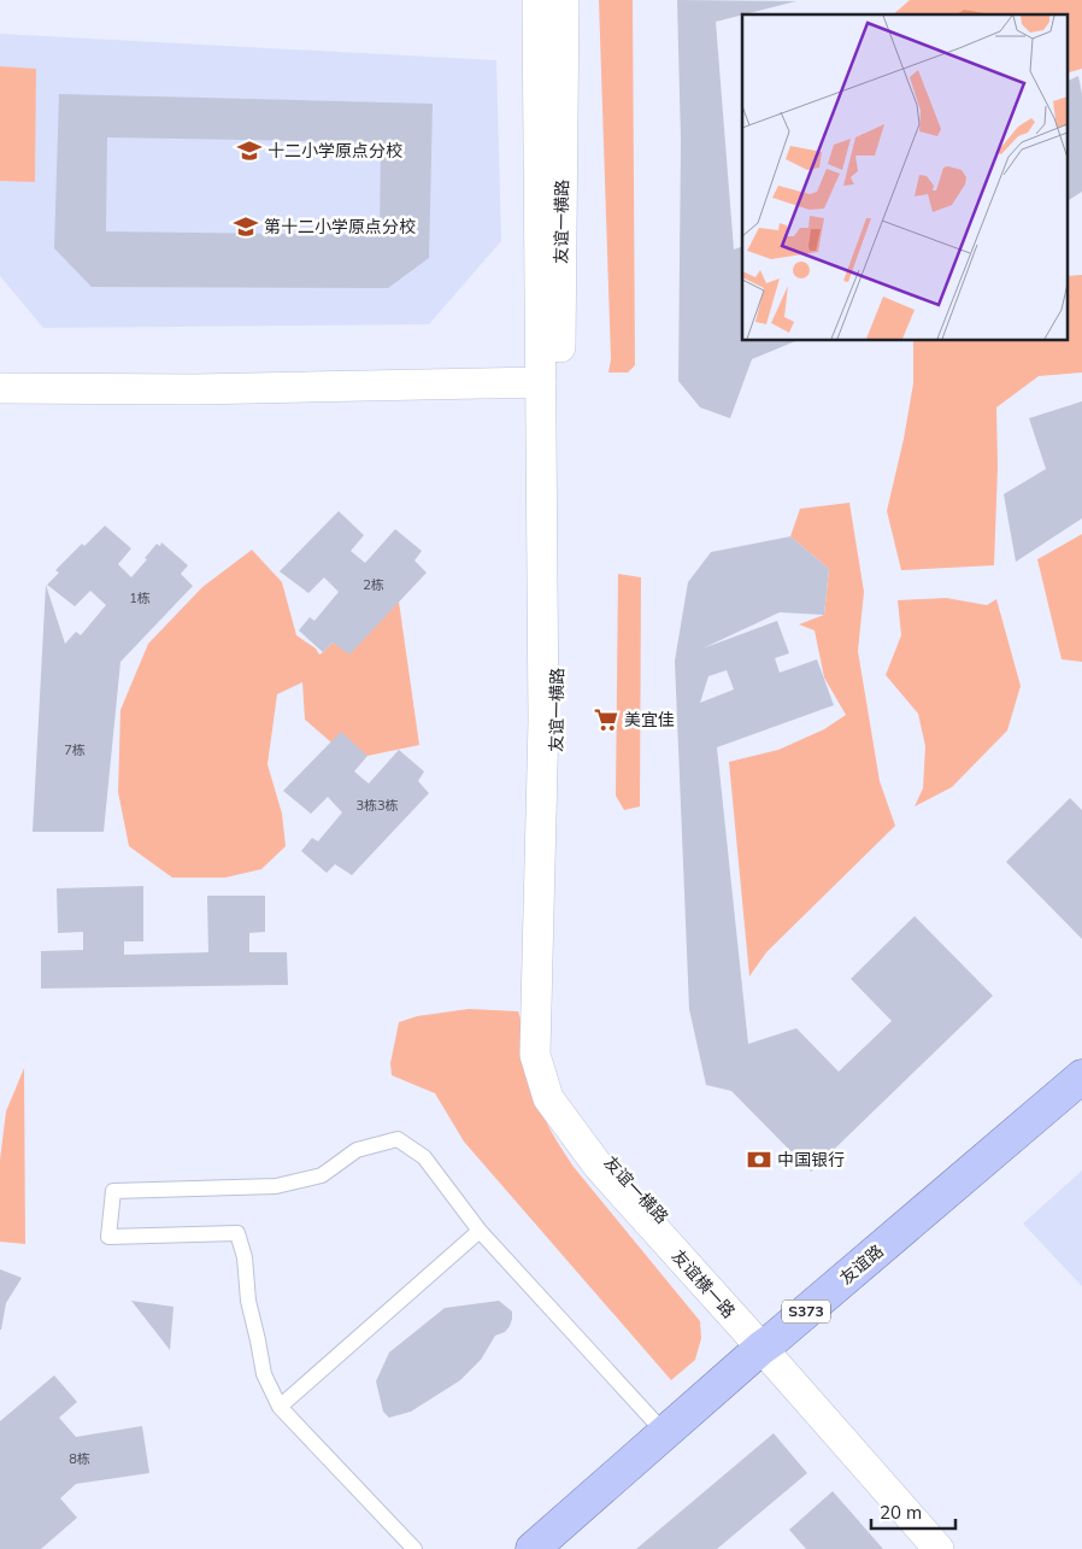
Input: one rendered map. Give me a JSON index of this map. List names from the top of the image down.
{
  "streets": {
    "main road": ["友谊路", "S373"],
    "street": ["友谊一横路", "友谊横一路"]
  },
  "crossings": [
    ["友谊一横路", "友谊路"],
    ["友谊一横路", "友谊横一路"],
    ["友谊路", "友谊横一路"]
  ],
  "places": {
    "school or university": ["十二小学原点分校", "第十二小学原点分校"],
    "supermarket": ["美宜佳"],
    "bank": ["中国银行"]
  },
  "house_numbers": [
    "2栋",
    "1栋",
    "7栋",
    "3栋3栋",
    "8栋"
  ],
  "scale_bar": "20 m"
}
